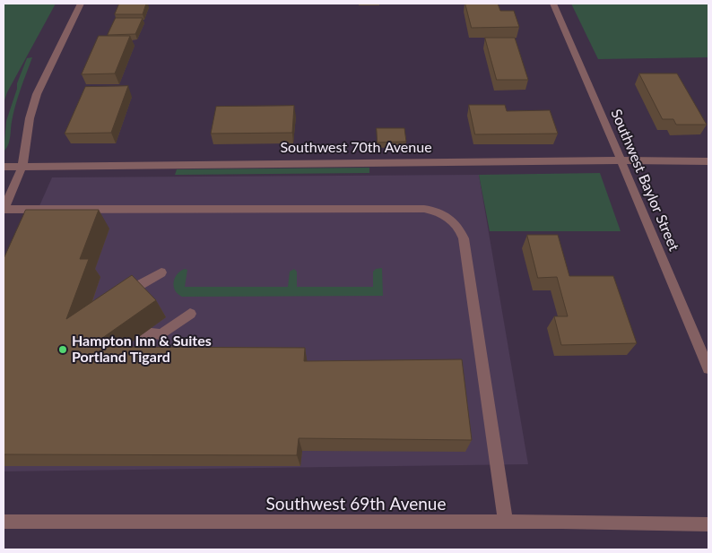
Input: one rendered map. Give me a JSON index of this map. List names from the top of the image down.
{
  "streets": {
    "street": ["Southwest 70th Avenue", "Southwest Baylor Street", "Southwest 69th Avenue"]
  },
  "crossings": [
    ["Southwest 70th Avenue", "Southwest Baylor Street"]
  ],
  "places": ["Hampton Inn & Suites Portland Tigard"]
}
